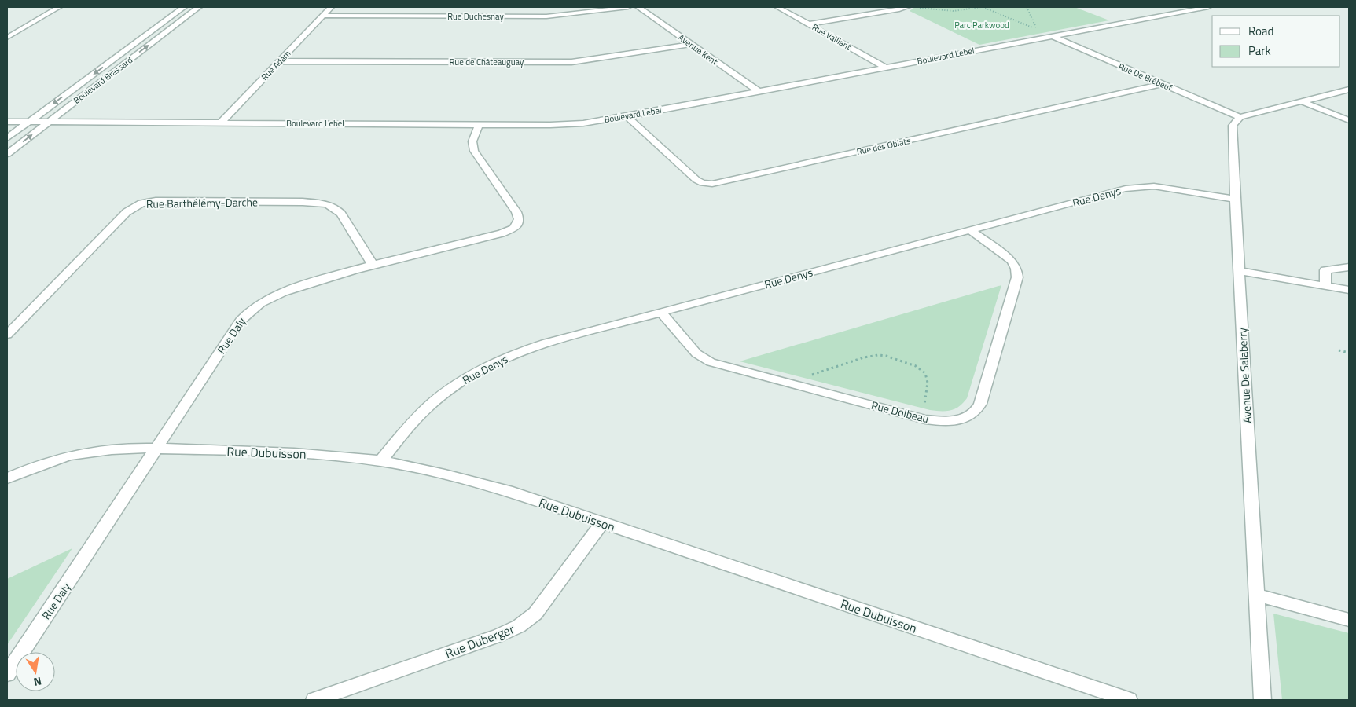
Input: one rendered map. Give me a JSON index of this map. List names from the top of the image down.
{
  "streets": {
    "street": [
      "Rue Duchesnay",
      "Rue Vaillant",
      "Avenue Kent",
      "Boulevard Lebel",
      "Rue de Châteauguay",
      "Rue Adam",
      "Rue De Brébeuf",
      "Boulevard Brassard",
      "Rue des Oblats",
      "Rue Denys",
      "Rue Barthélémy-Darche",
      "Rue Daly",
      "Avenue De Salaberry",
      "Rue Dolbeau",
      "Rue Dubuisson",
      "Rue Duberger"
    ]
  },
  "crossings": [
    ["Rue Duchesnay", "Rue Adam"],
    ["Rue Vaillant", "Boulevard Lebel"],
    ["Avenue Kent", "Boulevard Lebel"],
    ["Avenue Kent", "Rue de Châteauguay"],
    ["Boulevard Lebel", "Rue Adam"],
    ["Boulevard Lebel", "Rue De Brébeuf"],
    ["Boulevard Lebel", "Boulevard Brassard"],
    ["Boulevard Lebel", "Rue des Oblats"],
    ["Boulevard Lebel", "Rue Daly"],
    ["Rue de Châteauguay", "Rue Adam"],
    ["Rue De Brébeuf", "Rue des Oblats"],
    ["Rue De Brébeuf", "Avenue De Salaberry"],
    ["Rue Denys", "Avenue De Salaberry"],
    ["Rue Denys", "Rue Dolbeau"],
    ["Rue Denys", "Rue Dubuisson"],
    ["Rue Barthélémy-Darche", "Rue Daly"],
    ["Rue Daly", "Rue Dubuisson"],
    ["Rue Dubuisson", "Rue Duberger"]
  ],
  "parks": ["Parc Parkwood"],
  "legend": ["Road", "Park"],
  "north": "bottom"
}
